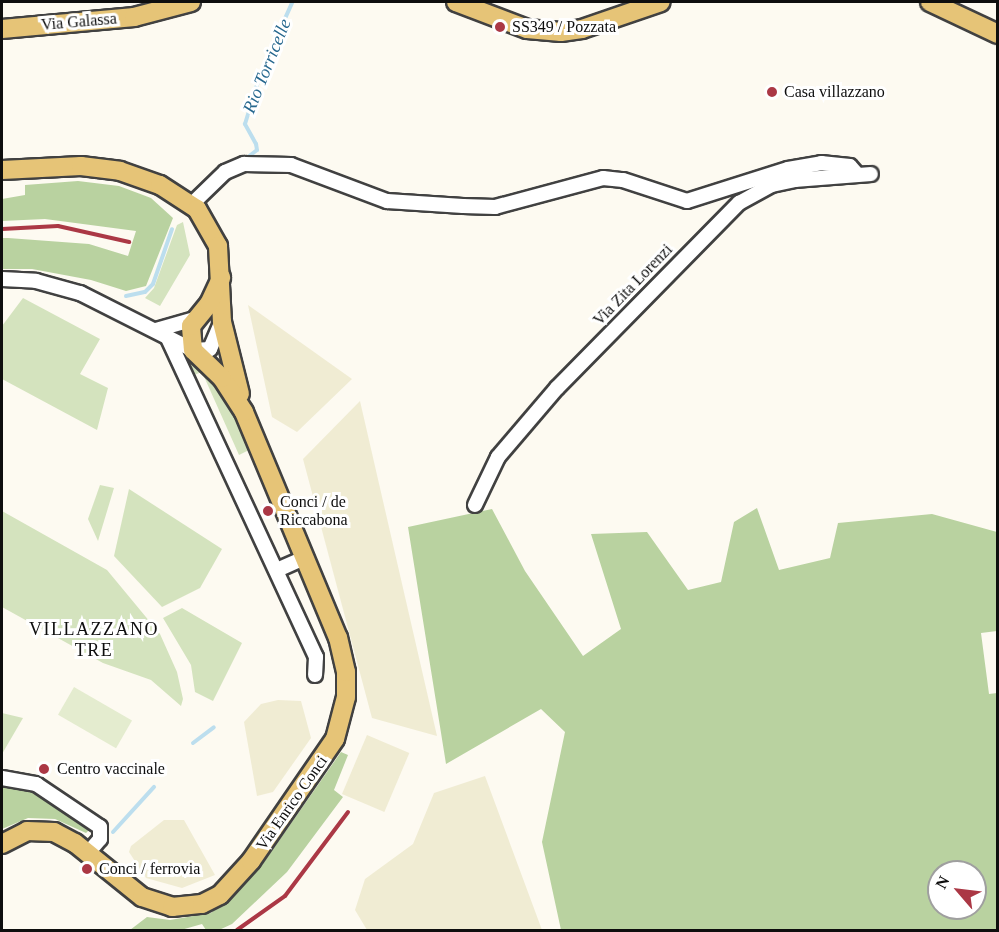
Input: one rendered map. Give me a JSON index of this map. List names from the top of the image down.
{
  "streets": {
    "main road": ["Via Galassa", "Via Enrico Conci"],
    "street": ["Via Zita Lorenzi"]
  },
  "districts": ["VILLAZZANO TRE"],
  "water": ["Rio Torricelle"],
  "places": [
    "SS349 / Pozzata",
    "Casa villazzano",
    "Conci / de Riccabona",
    "Centro vaccinale",
    "Conci / ferrovia"
  ],
  "north": "top left"
}
